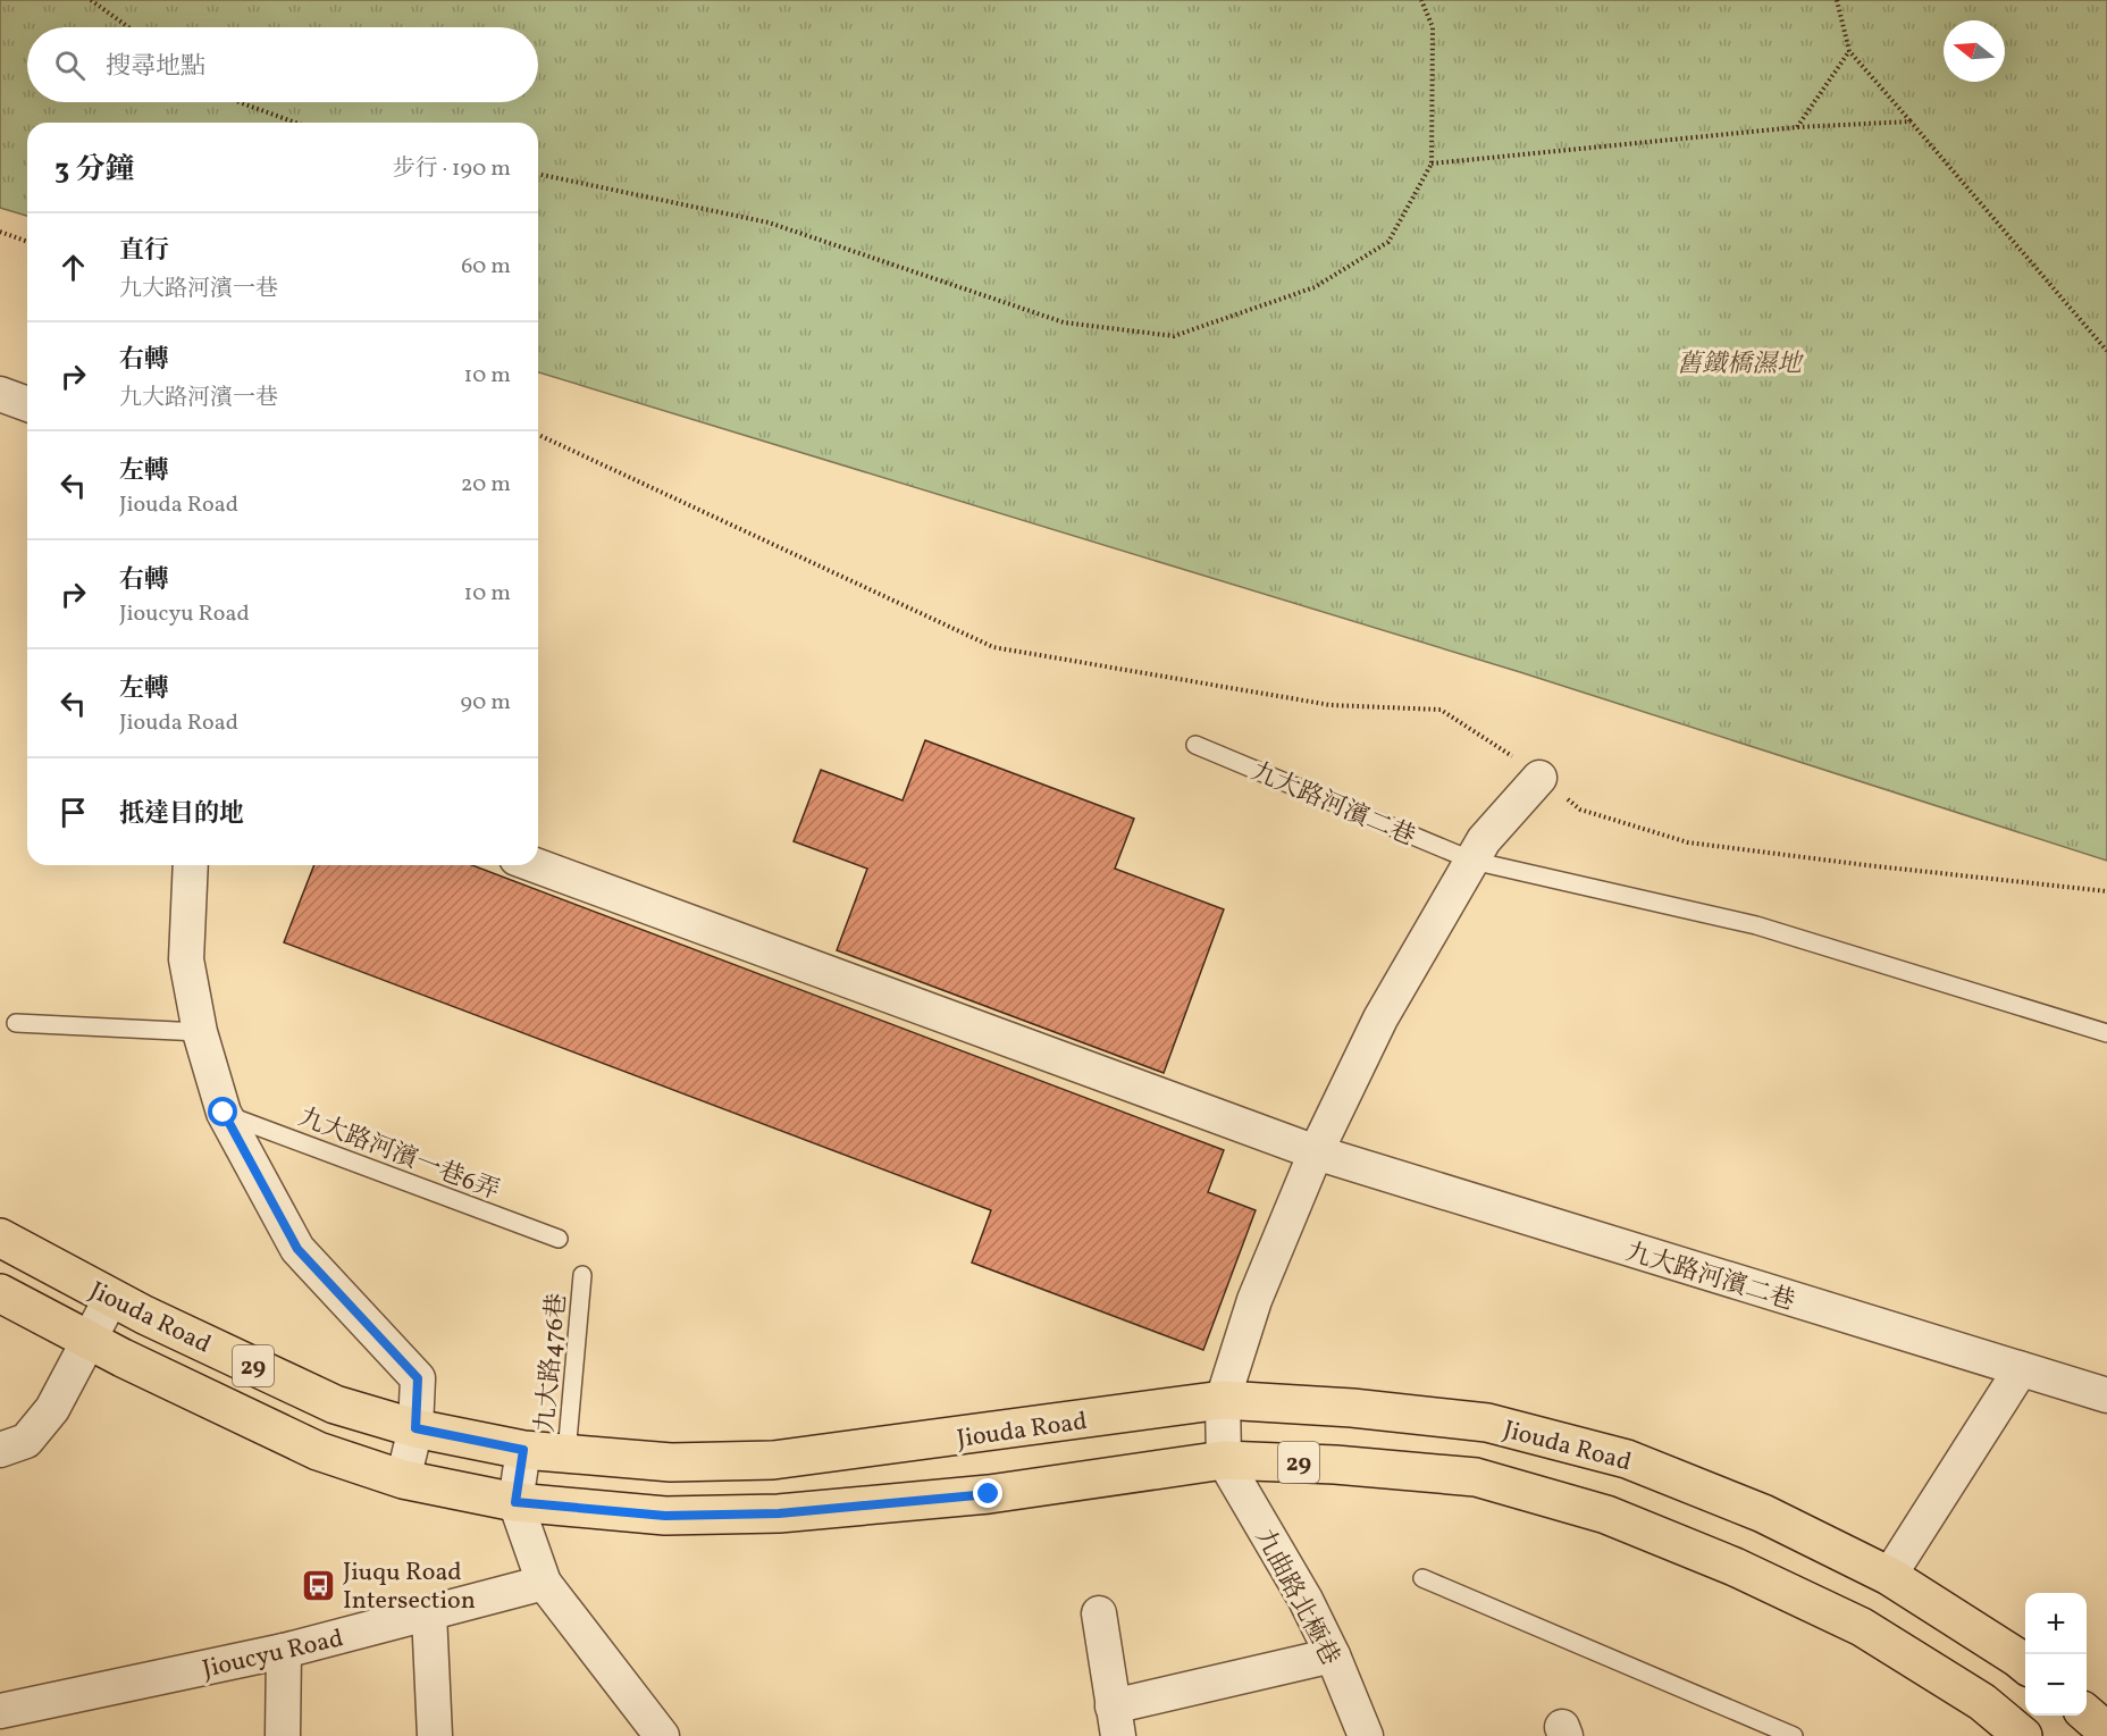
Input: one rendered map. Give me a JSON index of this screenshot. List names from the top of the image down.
{
  "streets": {
    "main road": ["Jiouda Road", "29"],
    "street": ["九大路河濱二巷", "九曲路北極巷", "Jioucyu Road"],
    "lane": ["九大路河濱一巷6弄", "九大路476巷"]
  },
  "crossings": [
    ["Jiouda Road", "九大路476巷"],
    ["Jiouda Road", "九曲路北極巷"]
  ],
  "parks": ["舊鐵橋濕地"],
  "places": {
    "bus stop": ["Jiuqu Road Intersection"]
  },
  "north": "left",
  "page": {
    "search": "搜尋地點",
    "heading": ["3 分鐘", "步行 · 190 m"],
    "list": [
      ["直行", "九大路河濱一巷", "60 m"],
      ["右轉", "九大路河濱一巷", "10 m"],
      ["左轉", "Jiouda Road", "20 m"],
      ["右轉", "Jioucyu Road", "10 m"],
      ["左轉", "Jiouda Road", "90 m"],
      "抵達目的地"
    ],
    "map_buttons": ["+", "−"]
  }
}
